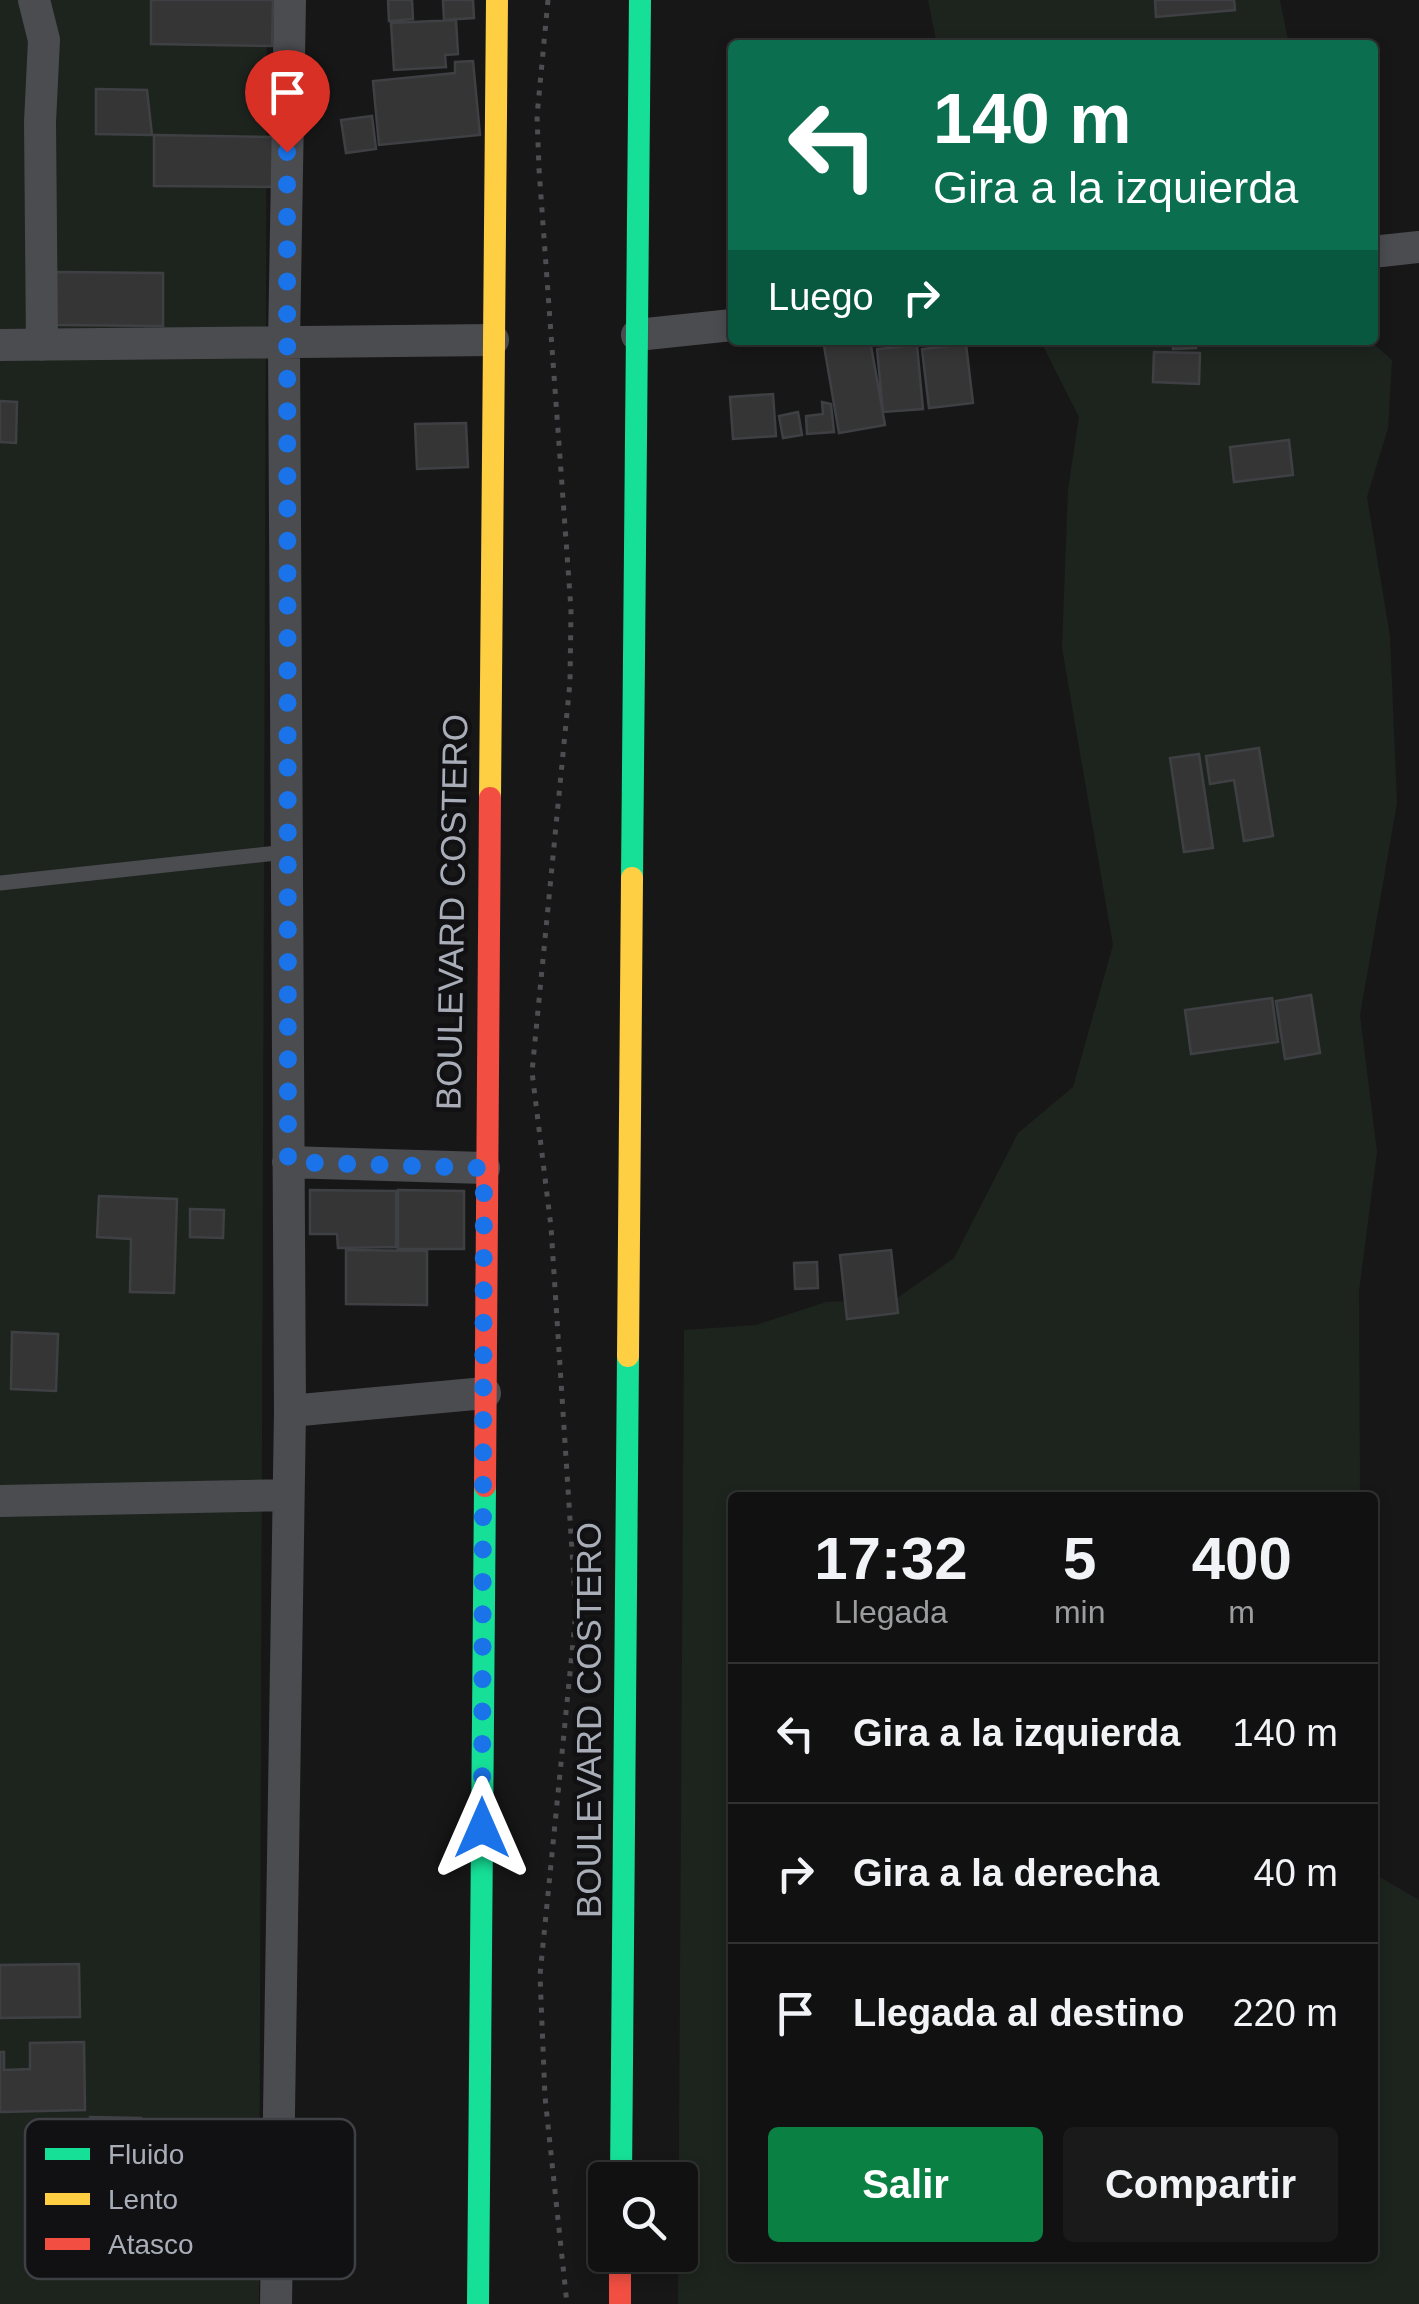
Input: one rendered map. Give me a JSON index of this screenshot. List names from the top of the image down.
{
  "streets": {
    "main road": ["BOULEVARD COSTERO"]
  },
  "legend": ["Fluido", "Lento", "Atasco"],
  "page": {
    "turn": ["140 m", "Gira a la izquierda"],
    "then": "Luego",
    "eta": [
      "17:32",
      "Llegada",
      "5",
      "min",
      "400",
      "m"
    ],
    "list": [
      {
        "name": "Gira a la izquierda",
        "value": "140 m"
      },
      {
        "name": "Gira a la derecha",
        "value": "40 m"
      },
      {
        "name": "Llegada al destino",
        "value": "220 m"
      }
    ],
    "buttons": ["Salir", "Compartir"]
  }
}
